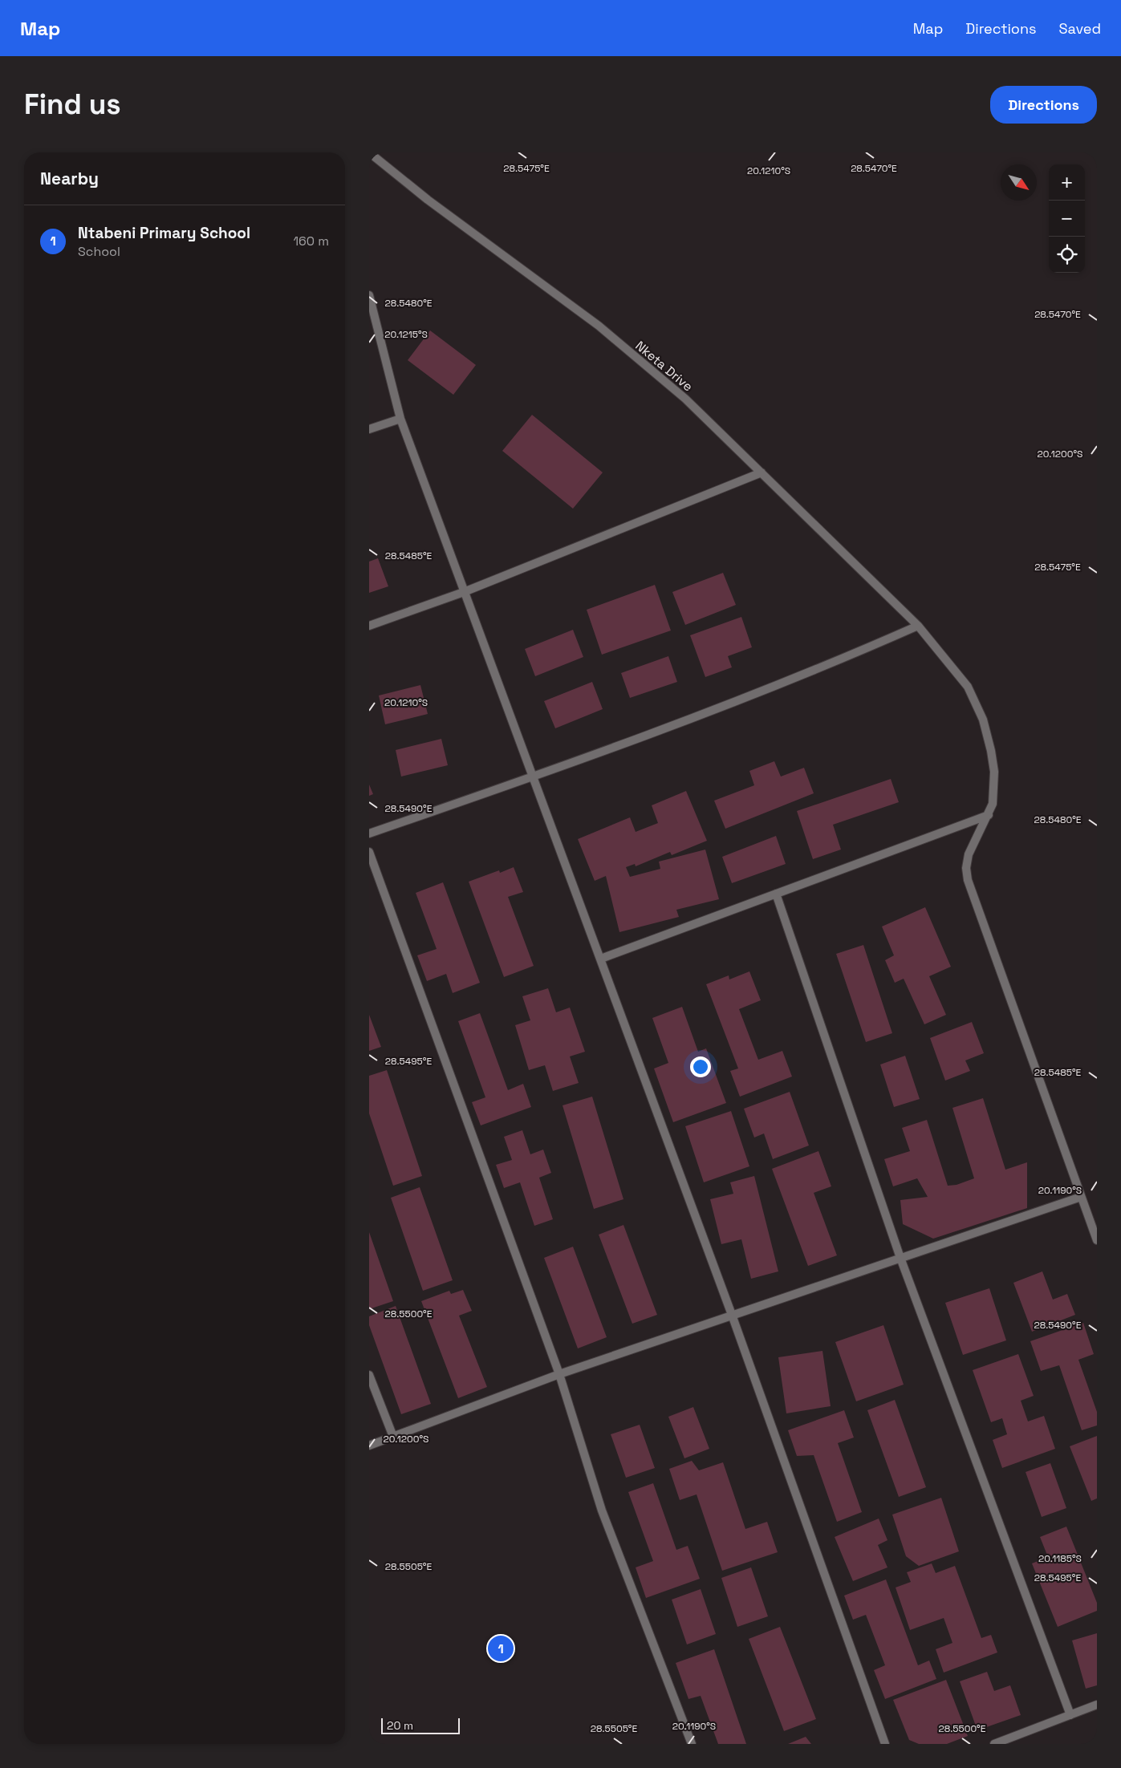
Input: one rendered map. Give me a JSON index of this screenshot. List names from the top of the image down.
{
  "streets": {
    "street": ["Nketa Drive"]
  },
  "scale_bar": "20 m",
  "north": "bottom right",
  "page": {
    "header": "Map",
    "nav": ["Map", "Directions", "Saved"],
    "buttons": "Directions",
    "title": "Find us",
    "heading": "Nearby",
    "map_buttons": ["+", "−"],
    "list": [
      {
        "mark": "1",
        "name": "Ntabeni Primary School",
        "note": "School",
        "value": "160 m"
      }
    ],
    "pins": "1",
    "scale": "20 m"
  },
  "coordinates": [
    "28.5475°E",
    "28.5470°E",
    "20.1210°S",
    "28.5480°E",
    "20.1215°S",
    "20.1200°S",
    "28.5485°E",
    "28.5490°E",
    "28.5495°E",
    "20.1190°S",
    "28.5500°E",
    "20.1185°S",
    "28.5505°E"
  ]
}
